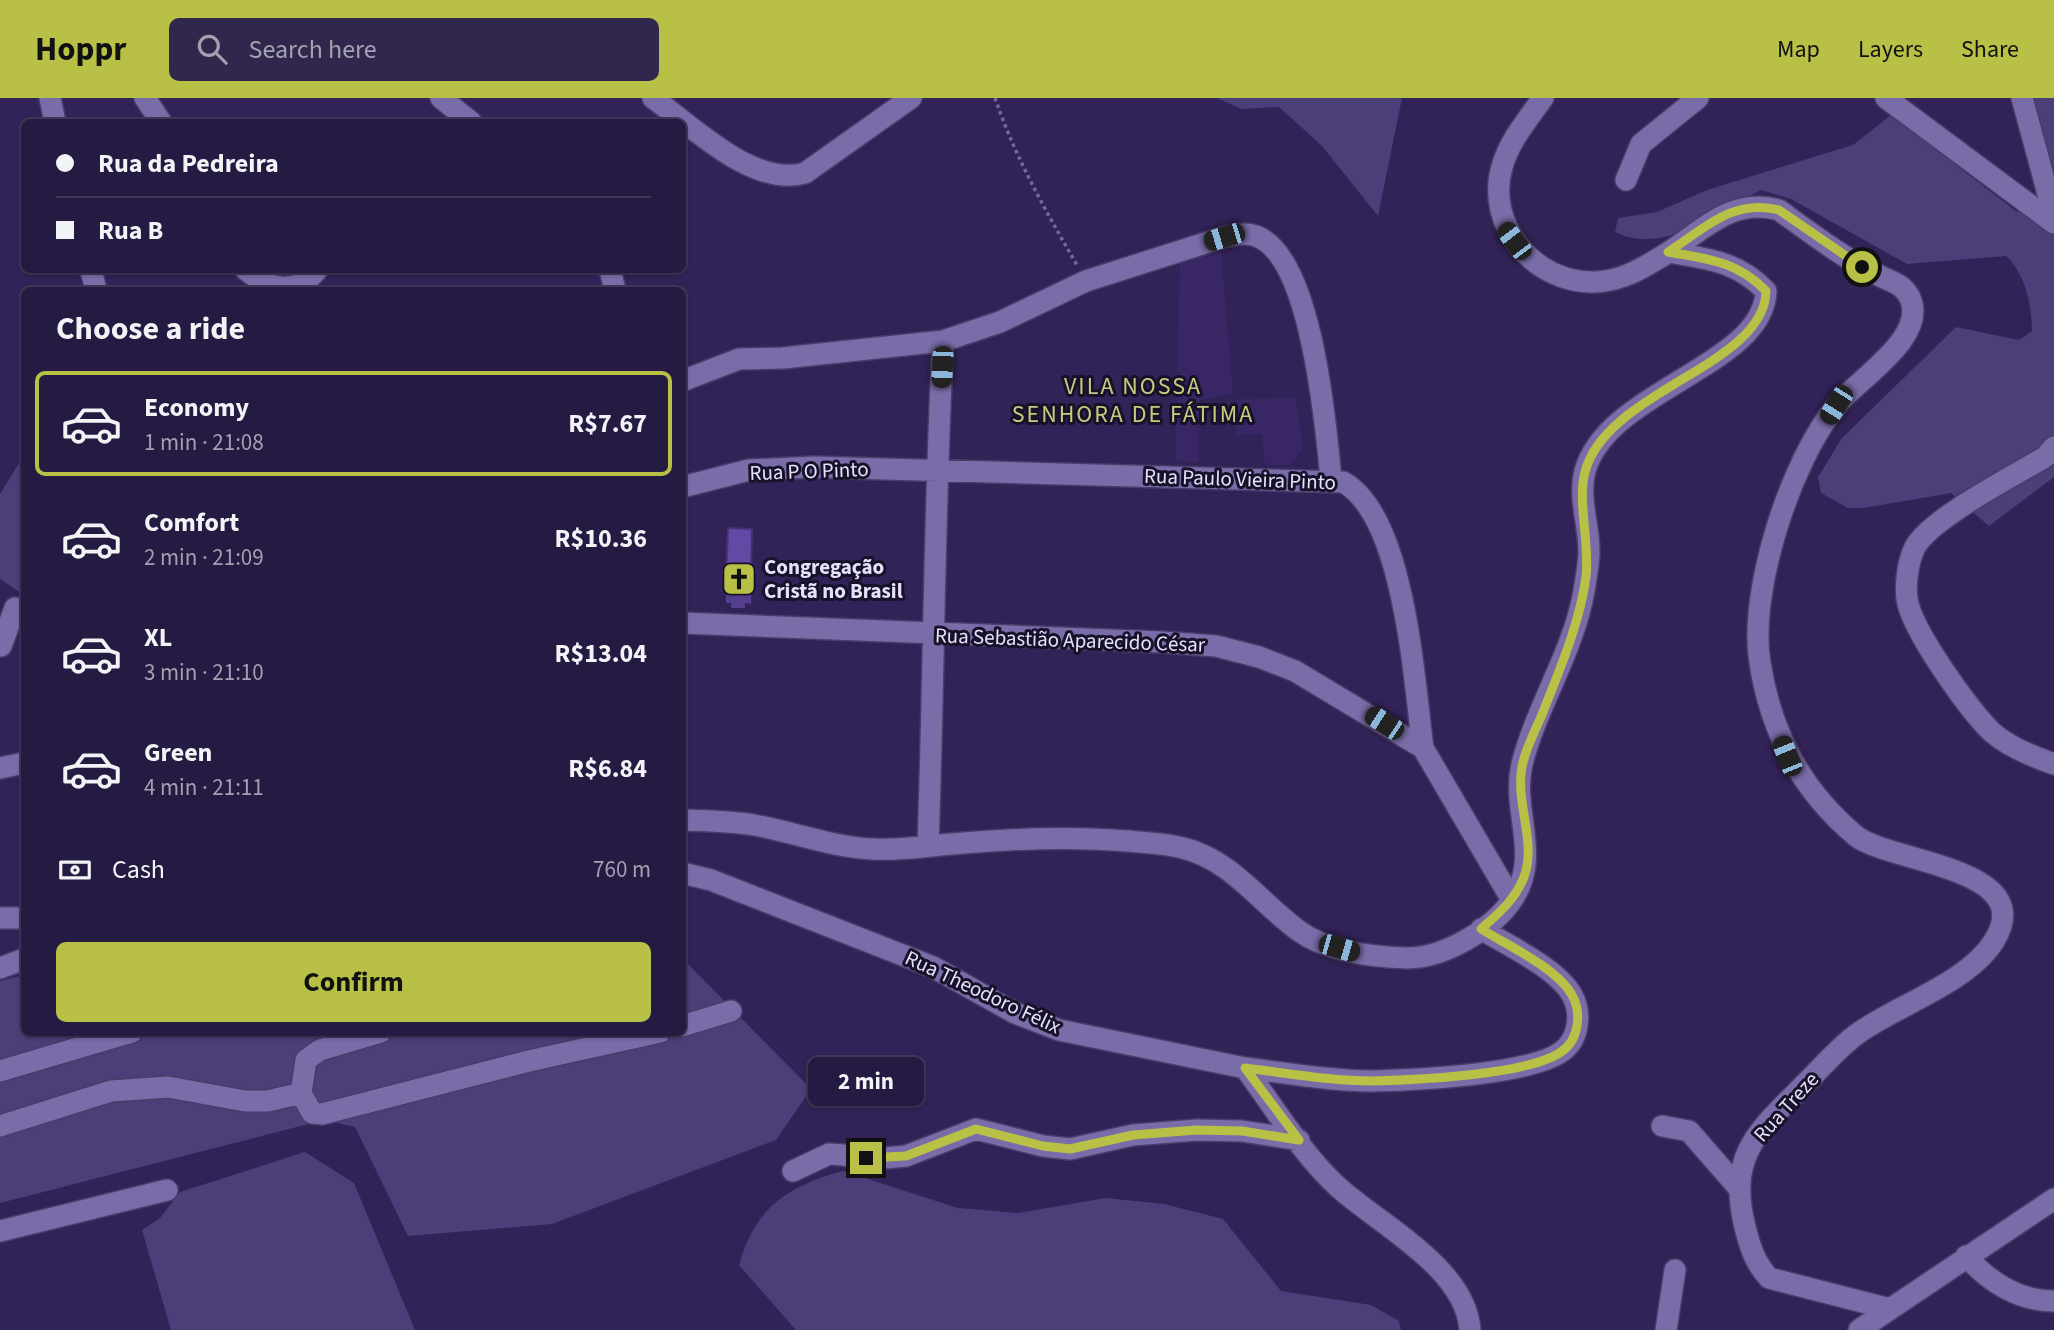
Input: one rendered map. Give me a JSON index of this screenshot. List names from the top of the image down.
{
  "streets": {
    "street": [
      "Rua P O Pinto",
      "Rua Paulo Vieira Pinto",
      "Rua Sebastião Aparecido César",
      "Rua Theodoro Félix",
      "Rua Treze"
    ]
  },
  "crossings": [
    ["Rua P O Pinto", "Rua Paulo Vieira Pinto"],
    ["Rua Paulo Vieira Pinto", "Rua Sebastião Aparecido César"]
  ],
  "districts": ["VILA NOSSA SENHORA DE FÁTIMA"],
  "places": {
    "church": ["Congregação Cristã no Brasil"]
  },
  "page": {
    "header": "Hoppr",
    "search": "Search here",
    "nav": ["Map", "Layers", "Share"],
    "banner": ["Rua da Pedreira", "Rua B"],
    "heading": "Choose a ride",
    "list": [
      {
        "name": "Economy",
        "note": "1 min · 21:08",
        "value": "R$7.67"
      },
      {
        "name": "Comfort",
        "note": "2 min · 21:09",
        "value": "R$10.36"
      },
      {
        "name": "XL",
        "note": "3 min · 21:10",
        "value": "R$13.04"
      },
      {
        "name": "Green",
        "note": "4 min · 21:11",
        "value": "R$6.84"
      }
    ],
    "pay": ["Cash", "760 m"],
    "buttons": "Confirm",
    "bubble": "2 min"
  }
}
